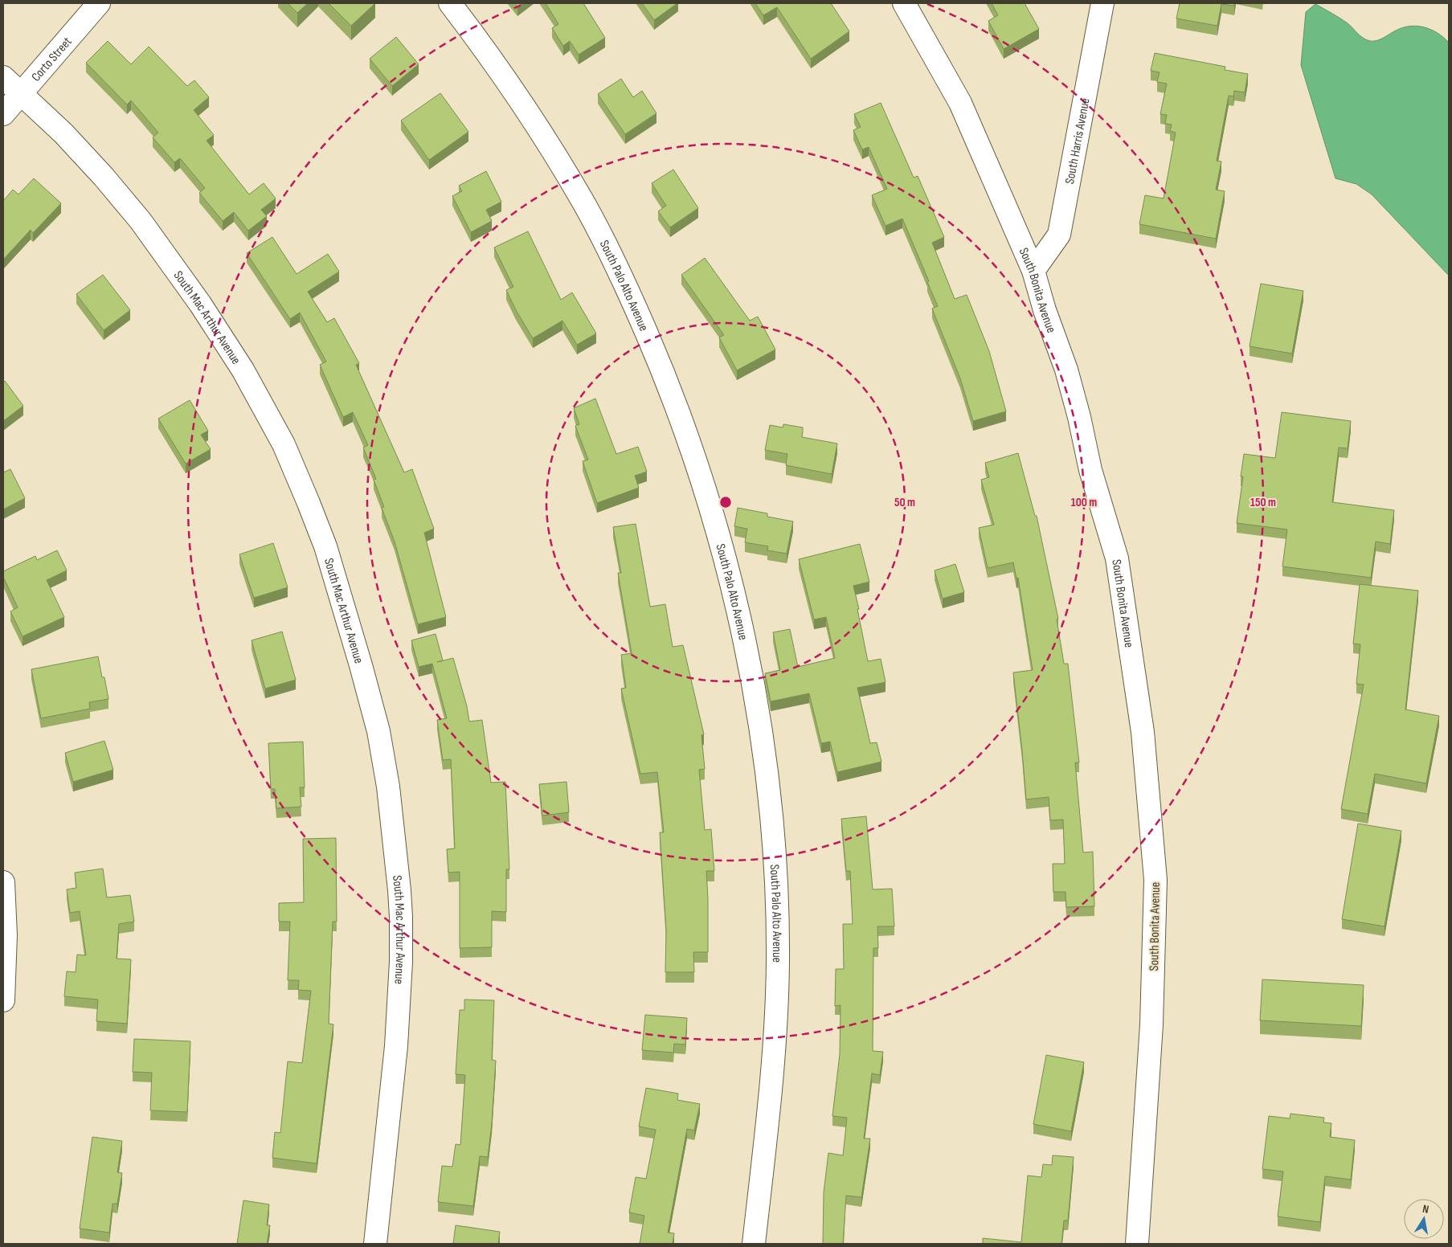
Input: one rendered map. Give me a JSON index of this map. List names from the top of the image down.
{
  "streets": {
    "street": [
      "Corto Street",
      "South Harris Avenue",
      "South Palo Alto Avenue",
      "South Bonita Avenue",
      "South Mac Arthur Avenue"
    ]
  },
  "crossings": [
    ["Corto Street", "South Mac Arthur Avenue"],
    ["South Harris Avenue", "South Bonita Avenue"]
  ],
  "north": "top",
  "rings": ["50 m", "100 m", "150 m"]
}
